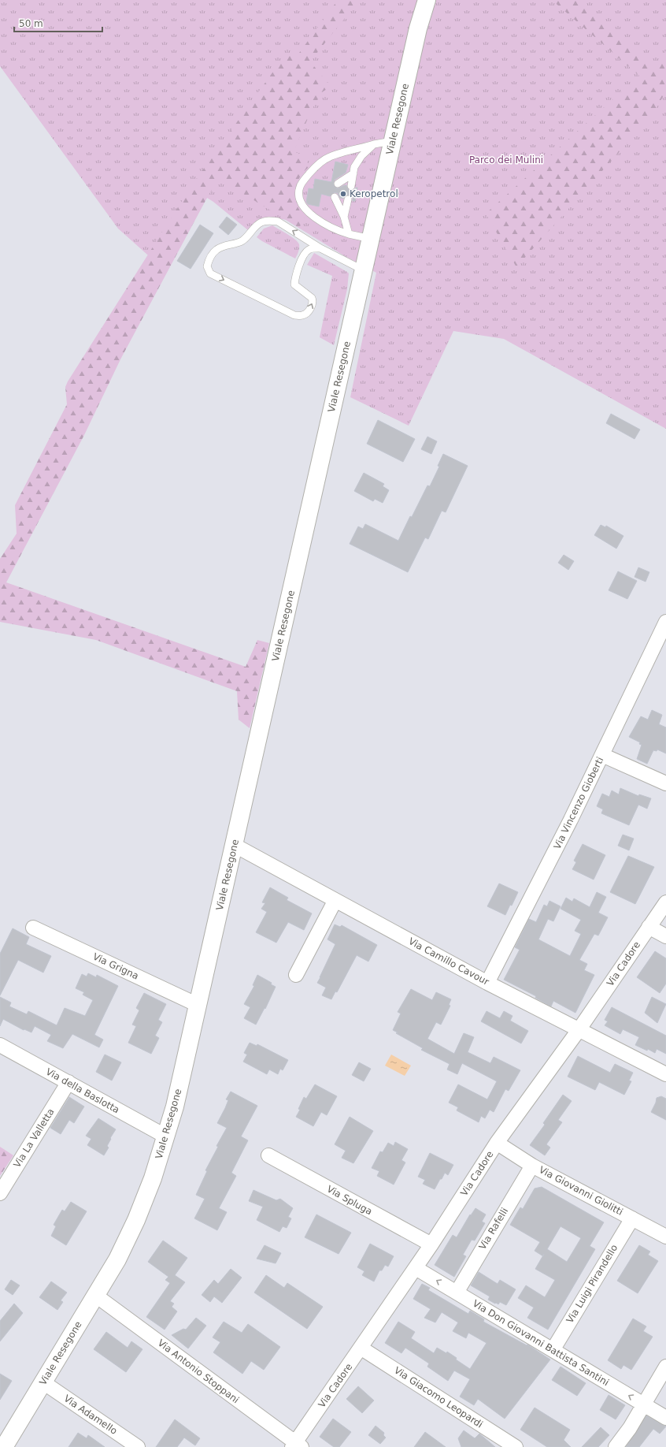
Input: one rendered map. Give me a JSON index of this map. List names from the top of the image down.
{
  "streets": {
    "street": [
      "Viale Resegone",
      "Via Vincenzo Gioberti",
      "Via Camillo Cavour",
      "Via Cadore",
      "Via Grigna",
      "Via della Baslotta",
      "Via La Valletta",
      "Via Giovanni Giolitti",
      "Via Spluga",
      "Via Rafelli",
      "Via Luigi Pirandello",
      "Via Don Giovanni Battista Santini",
      "Via Antonio Stoppani",
      "Via Giacomo Leopardi",
      "Via Adamello"
    ]
  },
  "crossings": [
    ["Viale Resegone", "Via Camillo Cavour"],
    ["Viale Resegone", "Via Grigna"],
    ["Viale Resegone", "Via della Baslotta"],
    ["Viale Resegone", "Via Antonio Stoppani"],
    ["Viale Resegone", "Via Adamello"],
    ["Via Vincenzo Gioberti", "Via Camillo Cavour"],
    ["Via Camillo Cavour", "Via Cadore"],
    ["Via Cadore", "Via Giovanni Giolitti"],
    ["Via Cadore", "Via Spluga"],
    ["Via Cadore", "Via Don Giovanni Battista Santini"],
    ["Via Cadore", "Via Antonio Stoppani"],
    ["Via Cadore", "Via Giacomo Leopardi"],
    ["Via della Baslotta", "Via La Valletta"],
    ["Via Giovanni Giolitti", "Via Rafelli"],
    ["Via Giovanni Giolitti", "Via Luigi Pirandello"],
    ["Via Rafelli", "Via Don Giovanni Battista Santini"],
    ["Via Luigi Pirandello", "Via Don Giovanni Battista Santini"]
  ],
  "one_way": ["Via Don Giovanni Battista Santini"],
  "parks": ["Parco dei Mulini"],
  "places": ["Keropetrol"],
  "scale_bar": "50 m"
}
